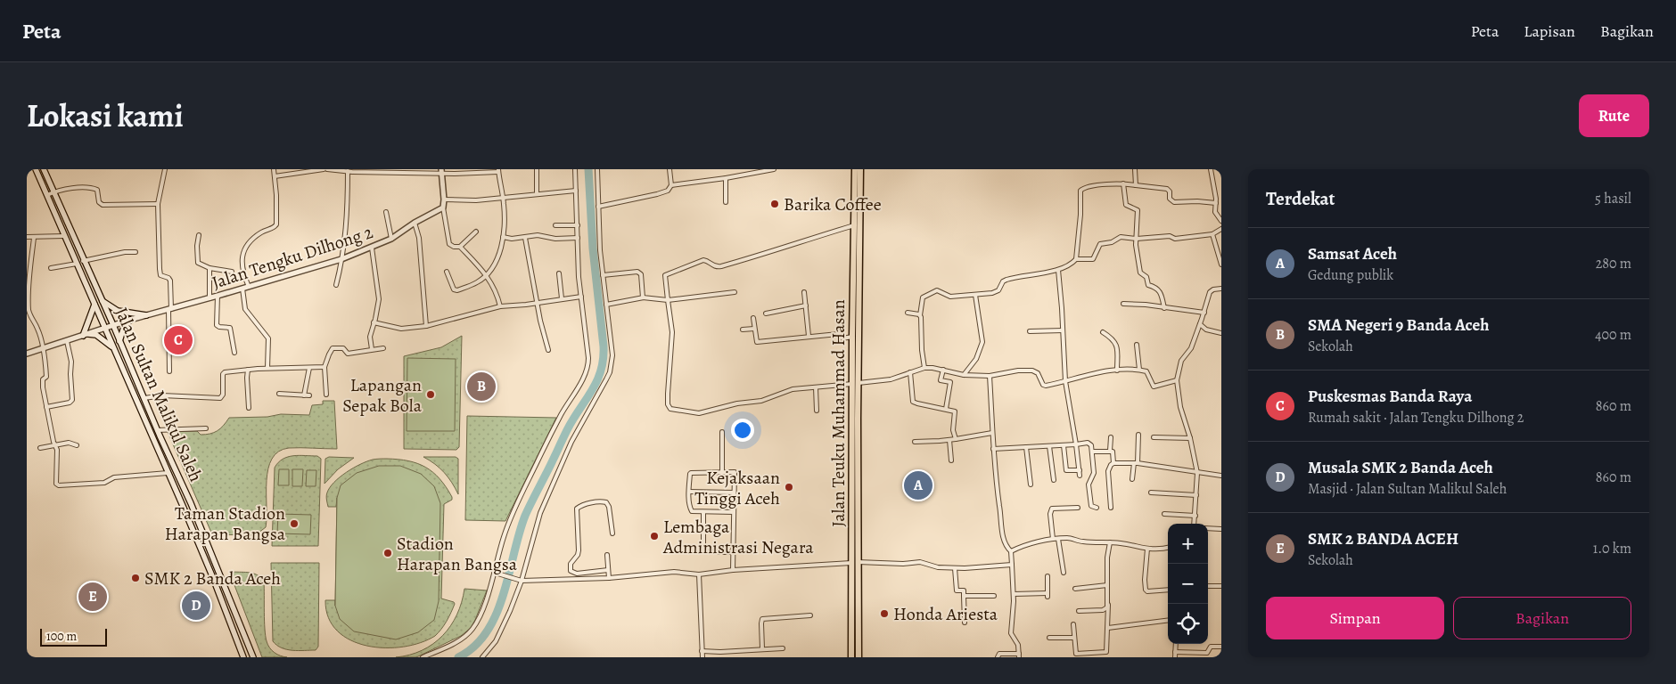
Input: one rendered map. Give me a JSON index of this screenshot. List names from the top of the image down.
{
  "streets": {
    "highway": ["Jalan Teuku Muhammad Hasan"],
    "main road": ["Jalan Sultan Malikul Saleh"],
    "street": ["Jalan Tengku Dilhong 2"]
  },
  "crossings": [
    ["Jalan Tengku Dilhong 2", "Jalan Sultan Malikul Saleh"]
  ],
  "places": [
    "Barika Coffee",
    "Lapangan Sepak Bola",
    "Kejaksaan Tinggi Aceh",
    "Taman Stadion Harapan Bangsa",
    "Lembaga Administrasi Negara",
    "Stadion Harapan Bangsa",
    "SMK 2 Banda Aceh",
    "Honda Ariesta"
  ],
  "scale_bar": "100 m",
  "page": {
    "header": "Peta",
    "nav": ["Peta", "Lapisan", "Bagikan"],
    "title": "Lokasi kami",
    "buttons": [
      "Rute",
      ["Simpan", "Bagikan"]
    ],
    "heading": ["Terdekat", "5 hasil"],
    "list": [
      {
        "mark": "A",
        "name": "Samsat Aceh",
        "note": "Gedung publik",
        "value": "280 m"
      },
      {
        "mark": "B",
        "name": "SMA Negeri 9 Banda Aceh",
        "note": "Sekolah",
        "value": "400 m"
      },
      {
        "mark": "C",
        "name": "Puskesmas Banda Raya",
        "note": "Rumah sakit · Jalan Tengku Dilhong 2",
        "value": "860 m"
      },
      {
        "mark": "D",
        "name": "Musala SMK 2 Banda Aceh",
        "note": "Masjid · Jalan Sultan Malikul Saleh",
        "value": "860 m"
      },
      {
        "mark": "E",
        "name": "SMK 2 BANDA ACEH",
        "note": "Sekolah",
        "value": "1.0 km"
      }
    ],
    "pins": [
      "C",
      "B",
      "A",
      "E",
      "D"
    ],
    "map_buttons": ["+", "−"],
    "scale": "100 m"
  }
}
